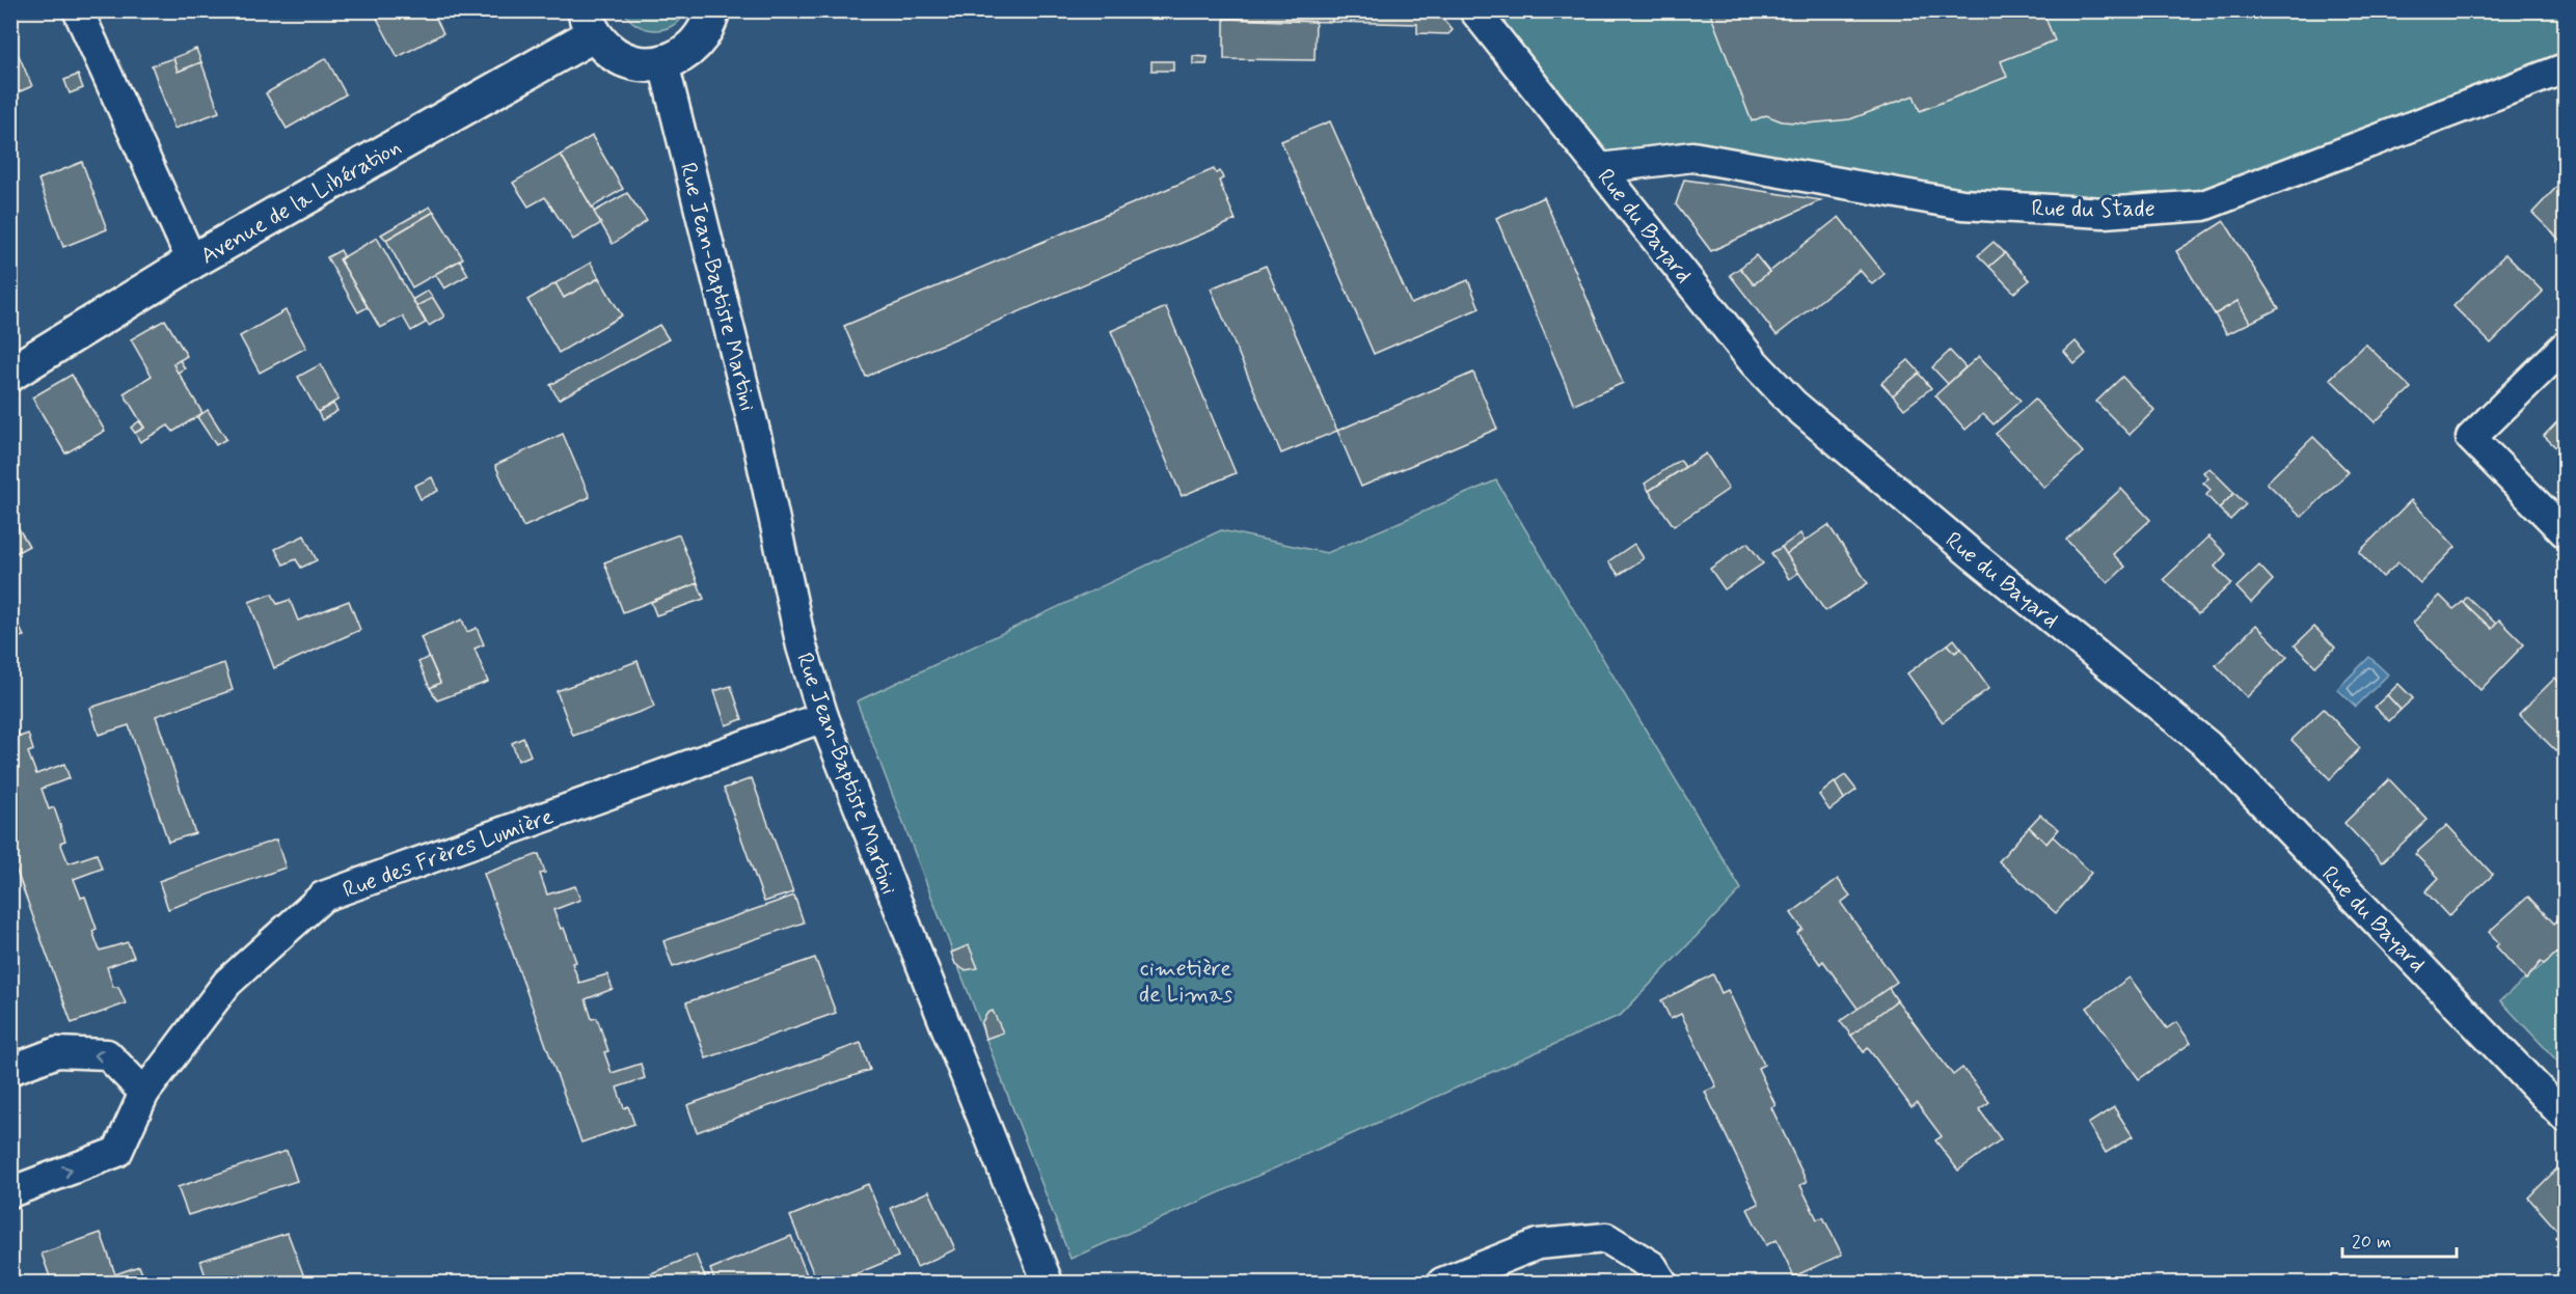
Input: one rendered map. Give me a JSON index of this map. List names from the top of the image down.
{
  "streets": {
    "main road": ["Avenue de la Libération"],
    "street": [
      "Rue du Stade",
      "Rue du Bayard",
      "Rue Jean-Baptiste Martini",
      "Rue des Frères Lumière"
    ]
  },
  "crossings": [
    ["Avenue de la Libération", "Rue Jean-Baptiste Martini"],
    ["Rue du Stade", "Rue du Bayard"],
    ["Rue Jean-Baptiste Martini", "Rue des Frères Lumière"]
  ],
  "parks": ["cimetière de Limas"],
  "scale_bar": "20 m"
}
